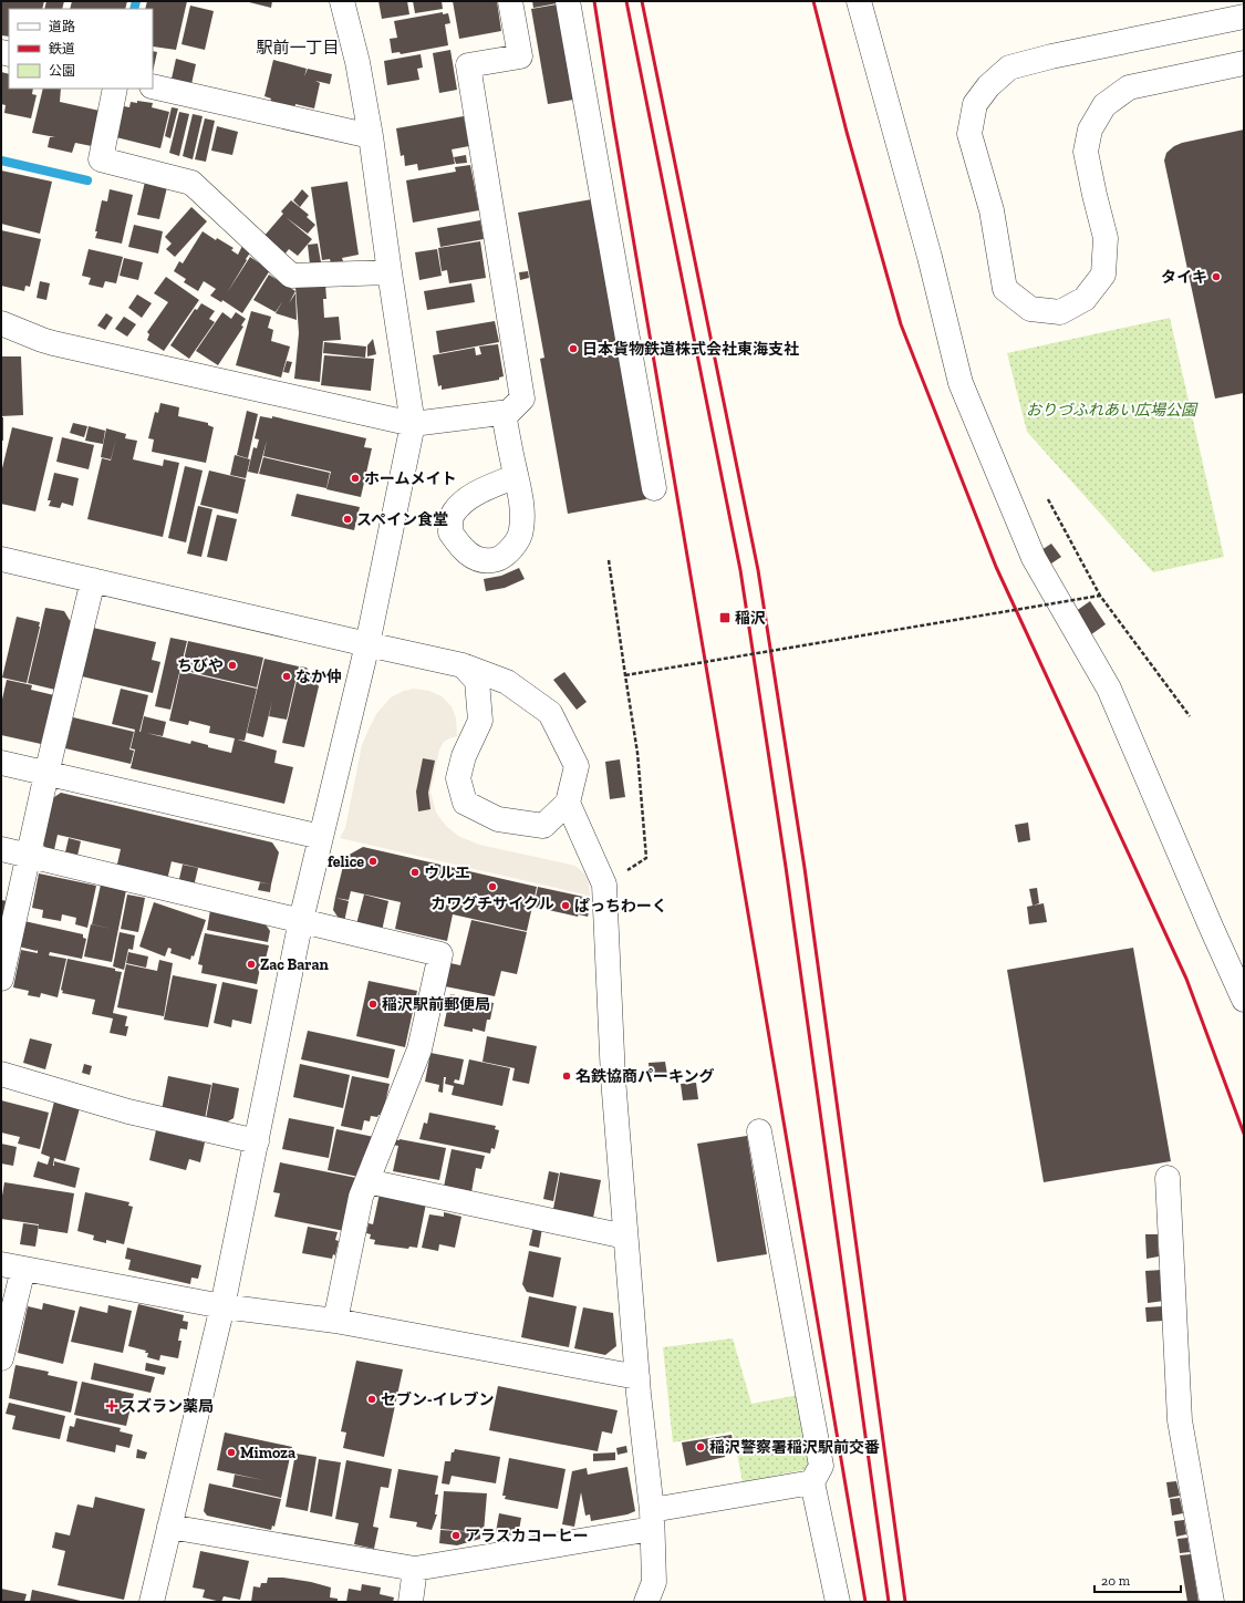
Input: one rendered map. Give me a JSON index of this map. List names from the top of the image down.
{
  "districts": ["駅前一丁目"],
  "parks": ["おりづふれあい広場公園"],
  "places": {
    "other": [
      "タイキ",
      "日本貨物鉄道株式会社東海支社",
      "ホームメイト",
      "スペイン食堂",
      "ちびや",
      "なか仲",
      "felice",
      "ウルエ",
      "カワグチサイクル",
      "ぱっちわーく",
      "Zac Baran",
      "稲沢駅前郵便局",
      "名鉄協商パーキング",
      "セブン-イレブン",
      "稲沢警察署稲沢駅前交番",
      "Mimoza",
      "アラスカコーヒー"
    ],
    "transit": ["稲沢"],
    "health": ["スズラン薬局"]
  },
  "legend": ["道路", "鉄道", "公園"],
  "scale_bar": "20 m"
}
